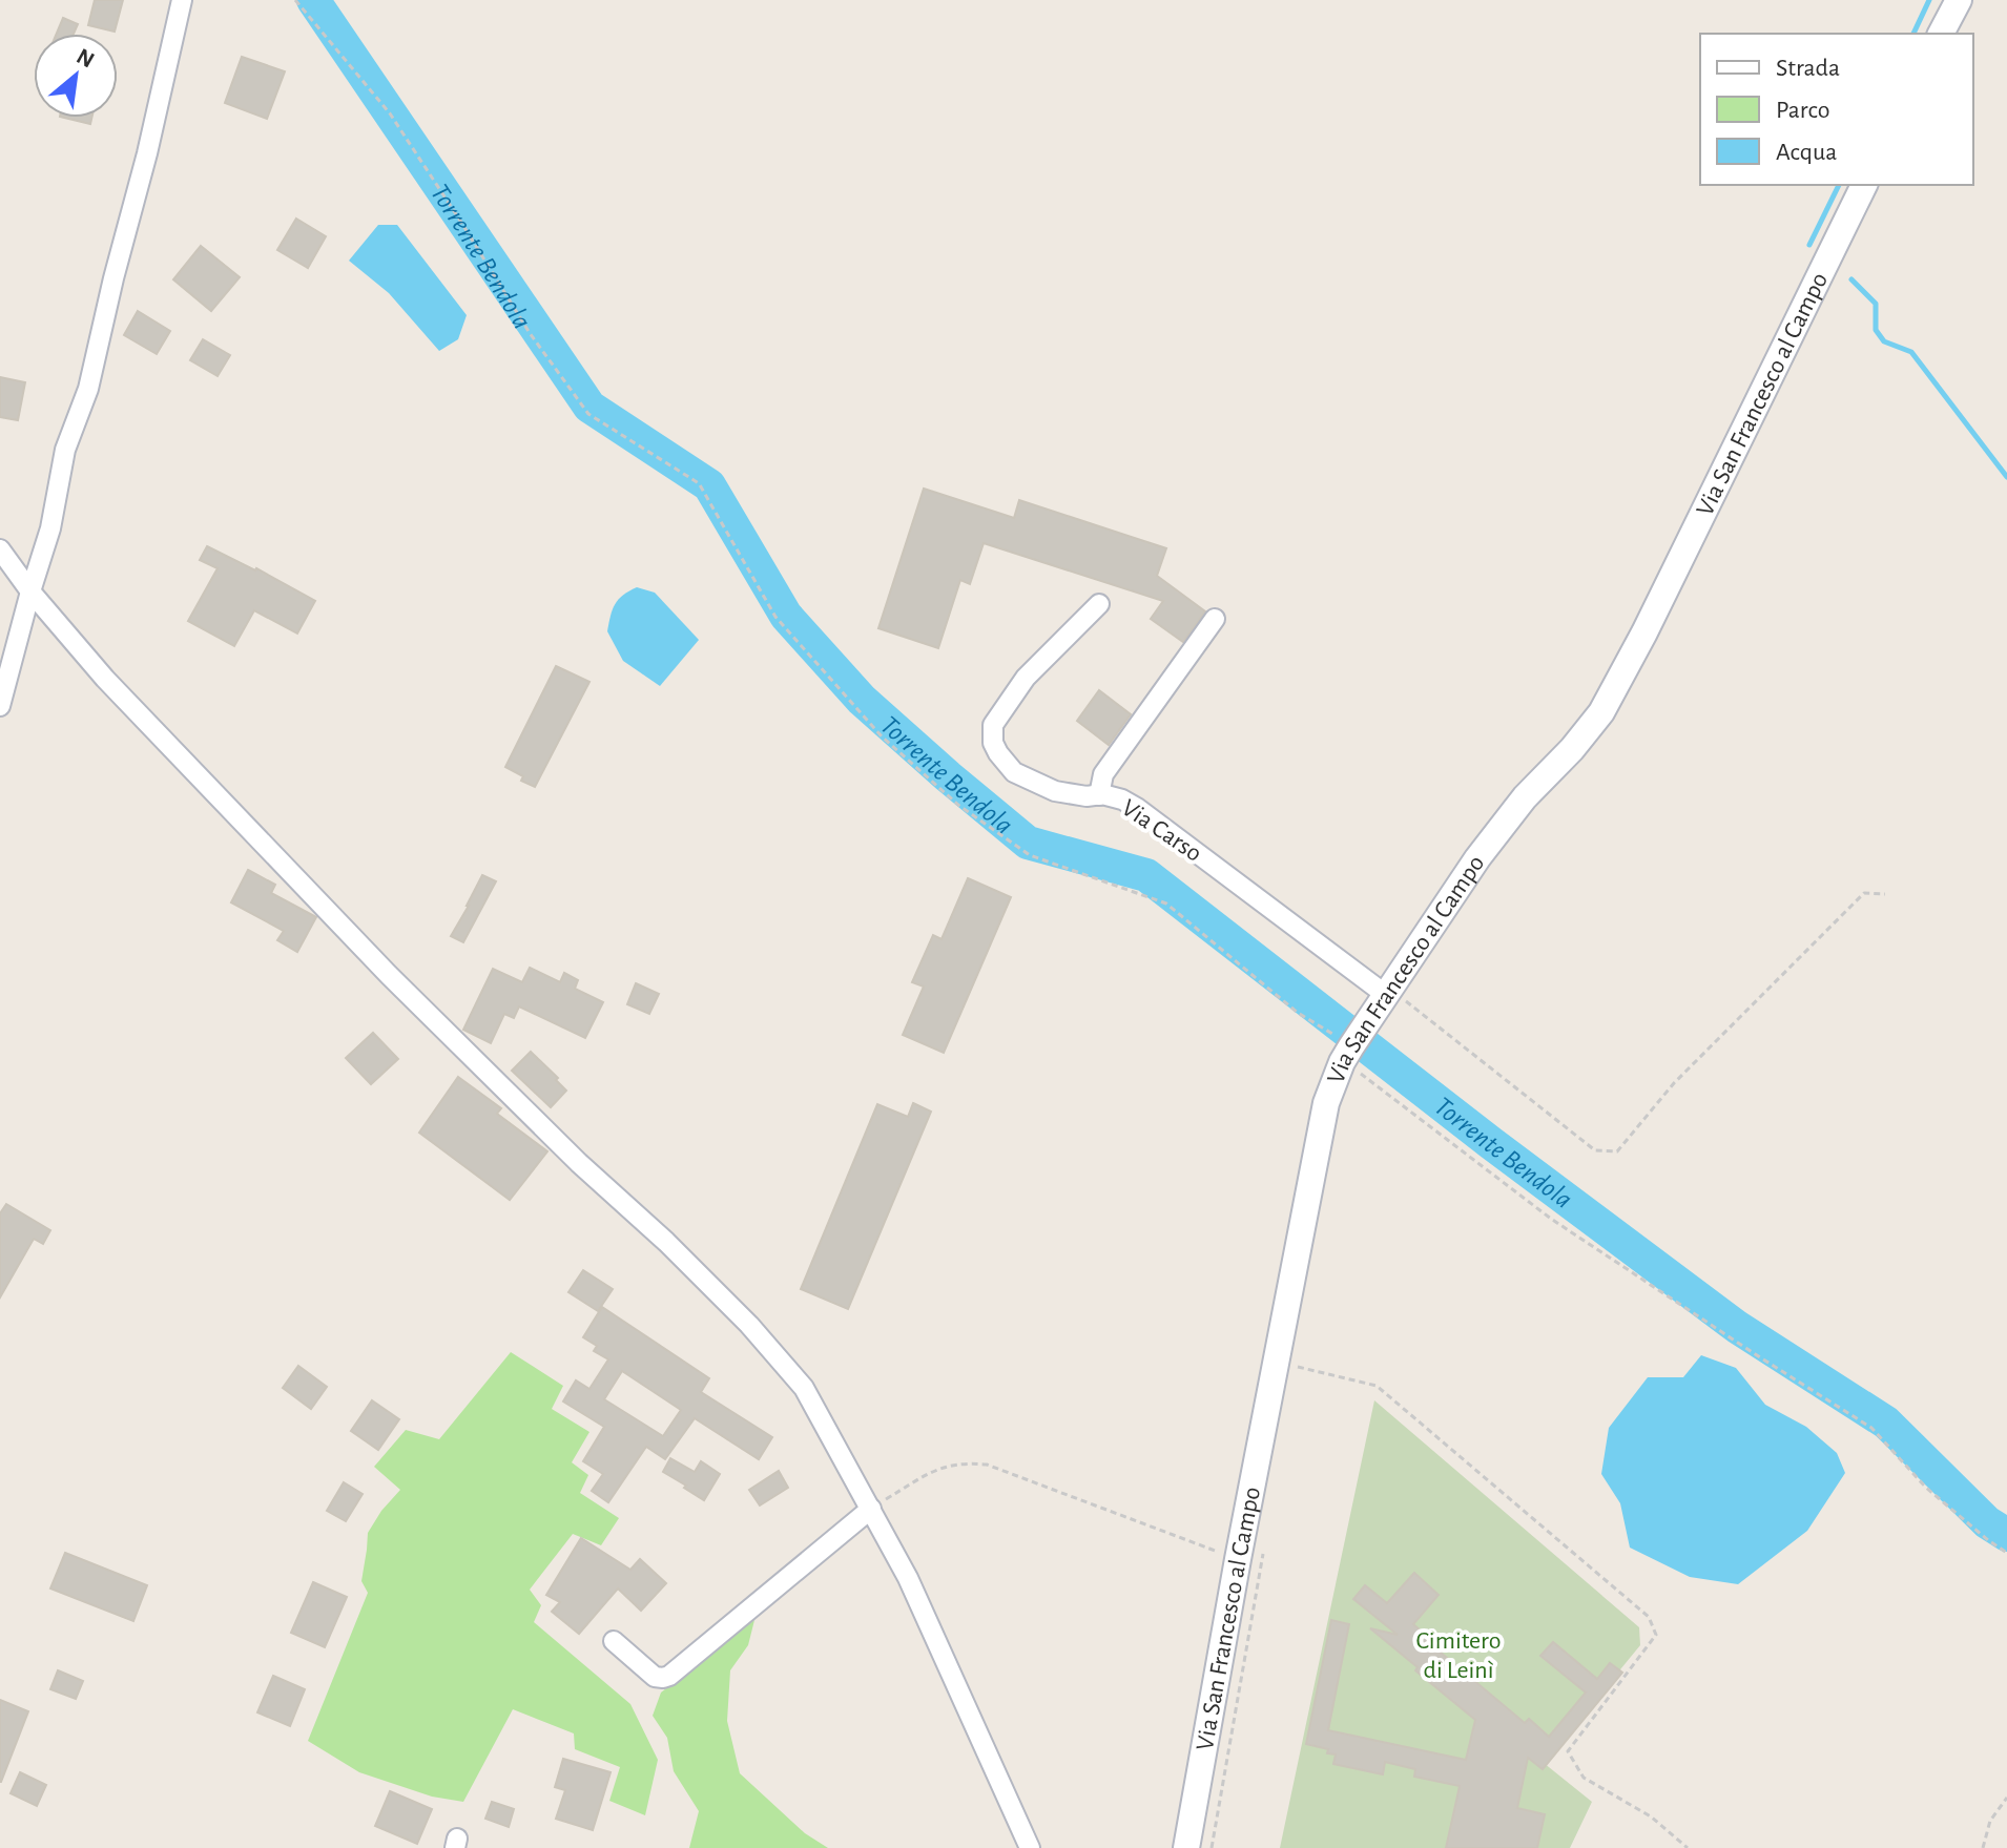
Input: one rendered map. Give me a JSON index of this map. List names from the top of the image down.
{
  "streets": {
    "street": ["Via San Francesco al Campo", "Via Carso"]
  },
  "crossings": [
    ["Via San Francesco al Campo", "Via Carso"]
  ],
  "water": ["Torrente Bendola"],
  "parks": ["Cimitero di Leinì"],
  "legend": ["Strada", "Parco", "Acqua"],
  "north": "top right"
}
